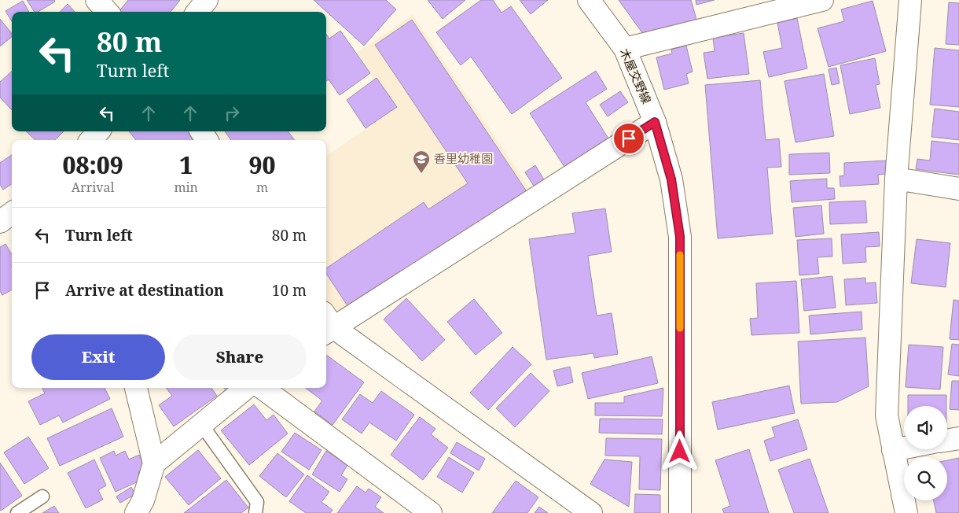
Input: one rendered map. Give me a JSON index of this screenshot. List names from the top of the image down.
{
  "streets": {
    "street": ["木屋交野線"]
  },
  "places": {
    "school or university": ["香里幼稚園"]
  },
  "page": {
    "turn": ["80 m", "Turn left"],
    "eta": [
      "08:09",
      "Arrival",
      "1",
      "min",
      "90",
      "m"
    ],
    "list": [
      {
        "name": "Turn left",
        "value": "80 m"
      },
      {
        "name": "Arrive at destination",
        "value": "10 m"
      }
    ],
    "buttons": ["Exit", "Share"]
  }
}
